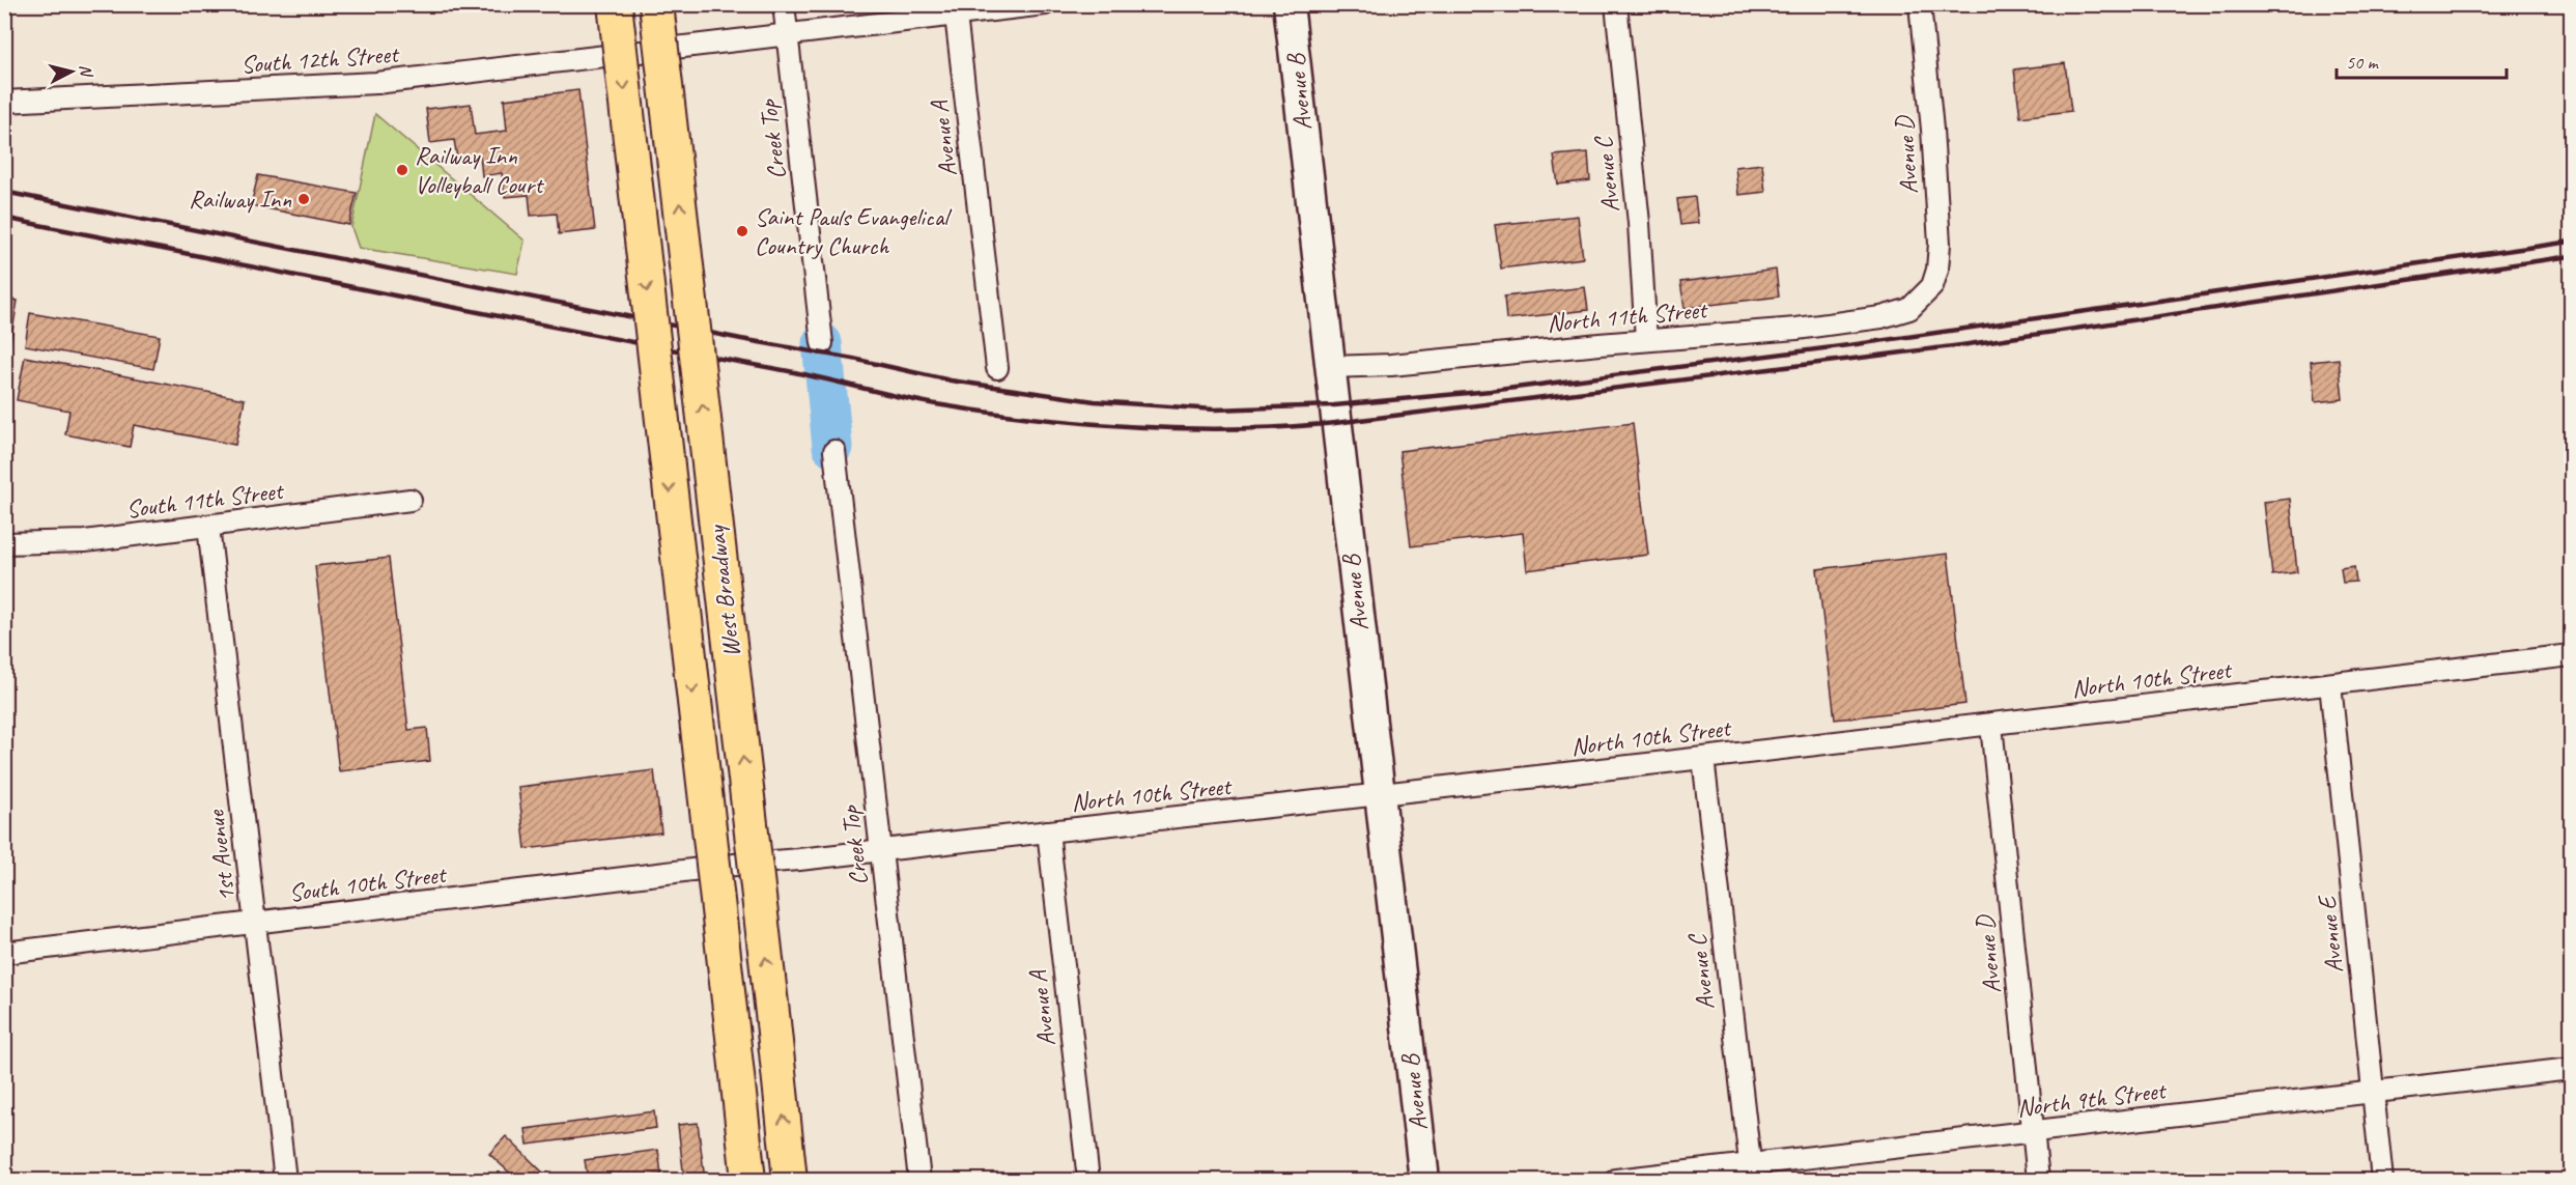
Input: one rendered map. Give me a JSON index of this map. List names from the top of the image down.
{
  "streets": {
    "main road": ["West Broadway"],
    "street": [
      "South 12th Street",
      "Avenue B",
      "Avenue A",
      "Creek Top",
      "Avenue D",
      "Avenue C",
      "North 11th Street",
      "South 11th Street",
      "North 10th Street",
      "1st Avenue",
      "South 10th Street",
      "Avenue E",
      "North 9th Street"
    ]
  },
  "crossings": [
    ["South 12th Street", "Avenue A"],
    ["South 12th Street", "Creek Top"],
    ["Avenue B", "North 11th Street"],
    ["Avenue B", "North 10th Street"],
    ["Avenue A", "North 10th Street"],
    ["Creek Top", "North 10th Street"],
    ["Avenue D", "North 11th Street"],
    ["Avenue D", "North 10th Street"],
    ["Avenue D", "North 9th Street"],
    ["Avenue C", "North 11th Street"],
    ["Avenue C", "North 10th Street"],
    ["Avenue C", "North 9th Street"],
    ["South 11th Street", "1st Avenue"],
    ["North 10th Street", "South 10th Street"],
    ["North 10th Street", "Avenue E"],
    ["1st Avenue", "South 10th Street"],
    ["Avenue E", "North 9th Street"]
  ],
  "places": ["Railway Inn Volleyball Court", "Railway Inn", "Saint Pauls Evangelical Country Church"],
  "scale_bar": "50 m",
  "north": "right"
}
